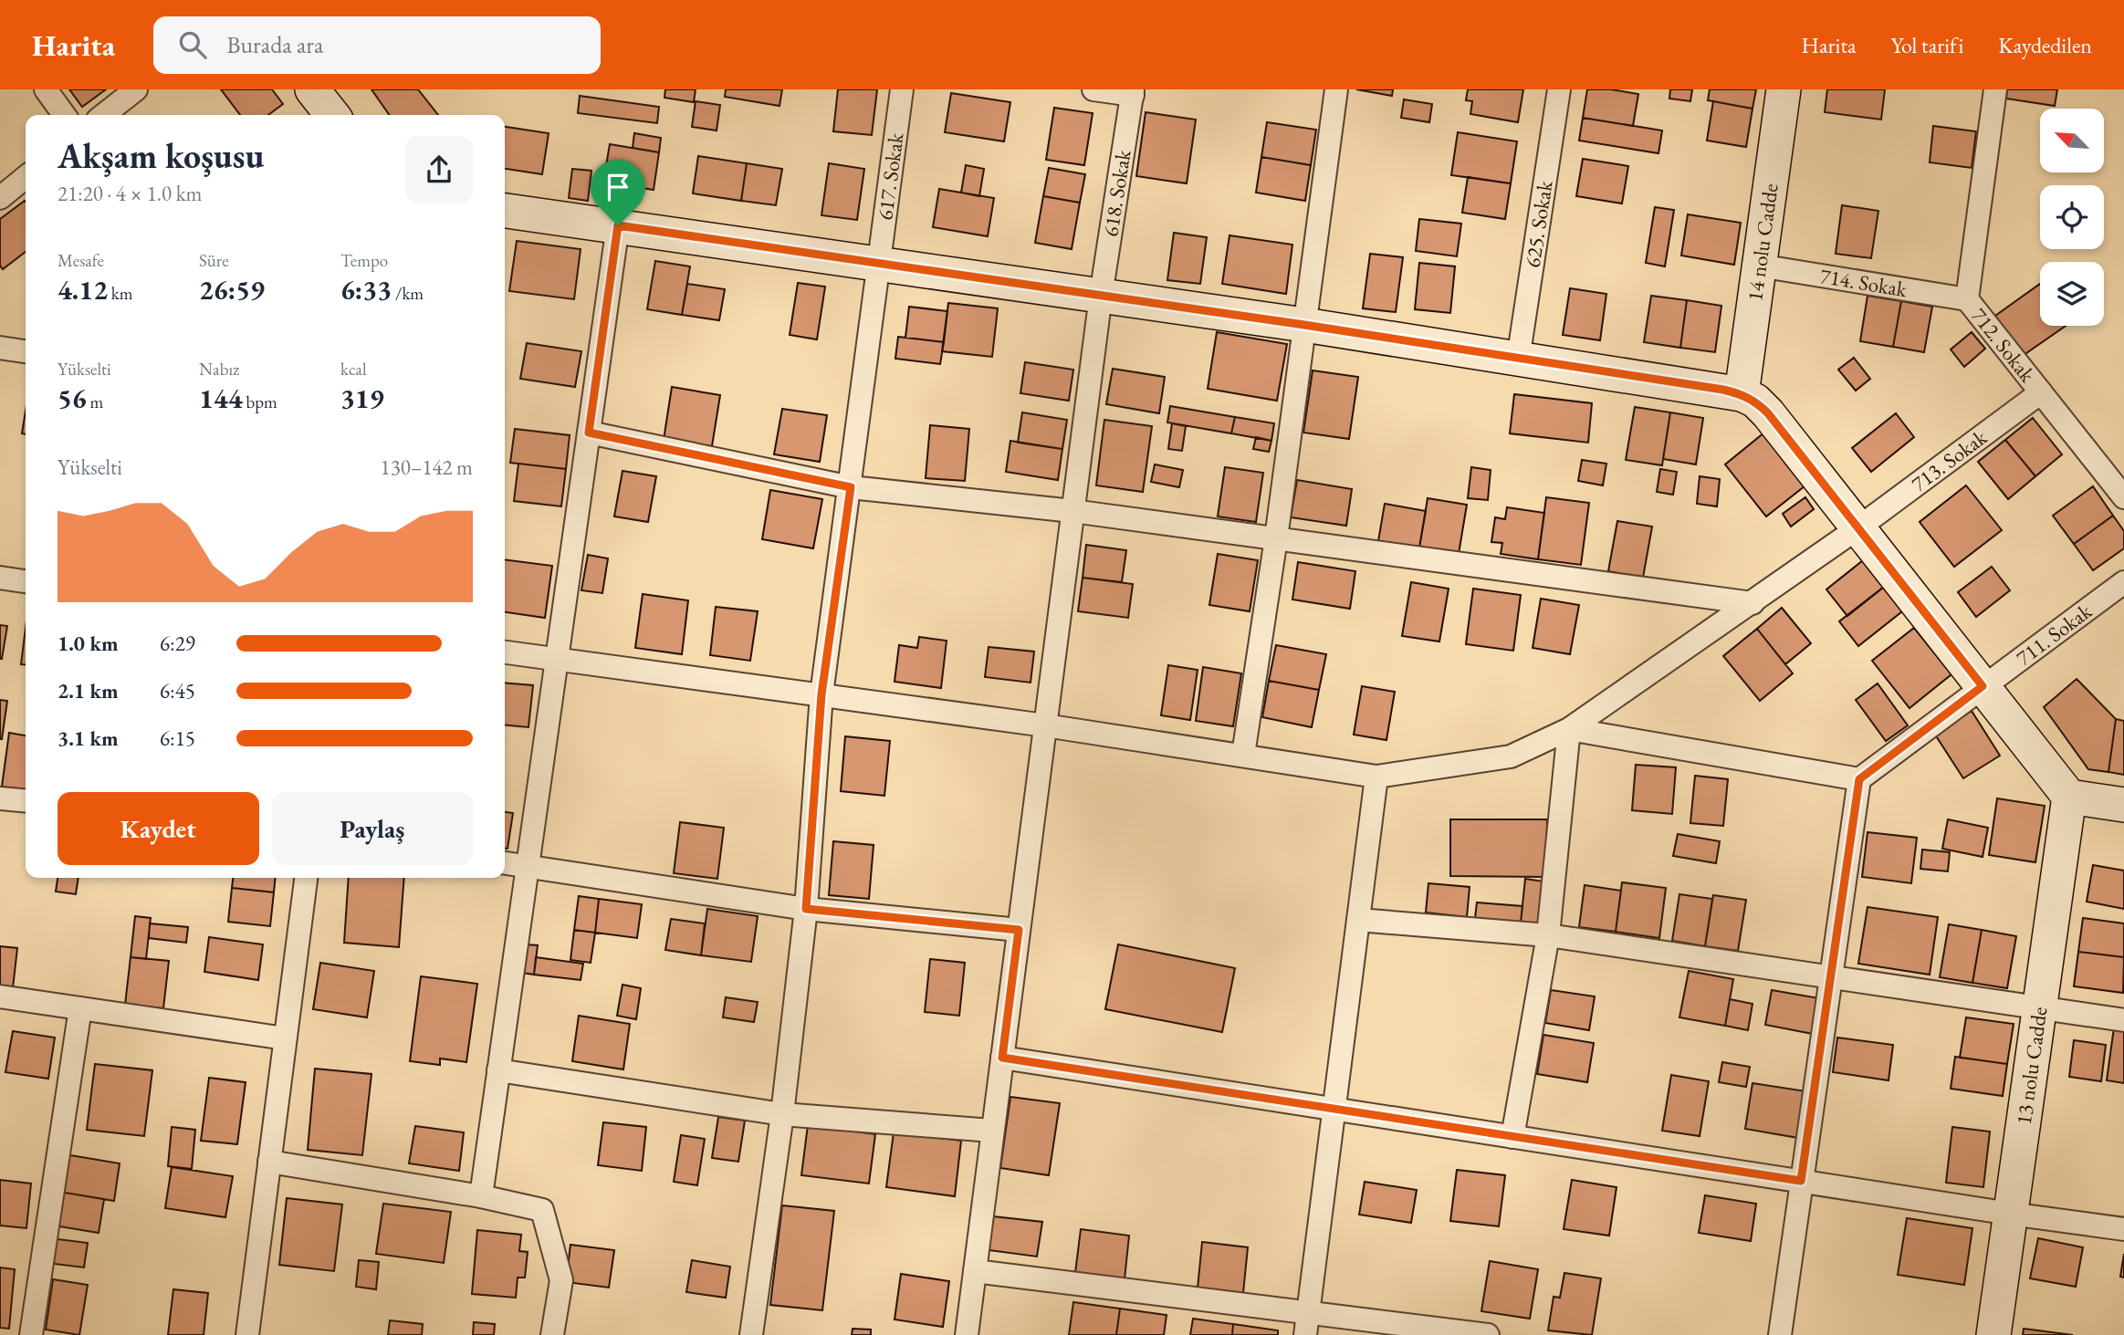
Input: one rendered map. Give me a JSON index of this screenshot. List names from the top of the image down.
{
  "streets": {
    "street": [
      "617. Sokak",
      "618. Sokak",
      "625. Sokak",
      "14 nolu Cadde",
      "714. Sokak",
      "712. Sokak",
      "713. Sokak",
      "711. Sokak",
      "13 nolu Cadde"
    ]
  },
  "crossings": [
    ["617. Sokak", "713. Sokak"],
    ["618. Sokak", "713. Sokak"],
    ["14 nolu Cadde", "714. Sokak"],
    ["714. Sokak", "712. Sokak"],
    ["712. Sokak", "713. Sokak"]
  ],
  "north": "top left",
  "page": {
    "header": "Harita",
    "search": "Burada ara",
    "nav": ["Harita", "Yol tarifi", "Kaydedilen"],
    "heading": ["Akşam koşusu", "21:20 · 4 × 1.0 km"],
    "stats": [
      ["Mesafe", "4.12 km"],
      ["Süre", "26:59"],
      ["Tempo", "6:33 /km"],
      ["Yükselti", "56 m"],
      ["Nabız", "144 bpm"],
      ["kcal", "319"]
    ],
    "chart": ["Yükselti", "130–142 m"],
    "list": [
      {
        "name": "1.0 km",
        "note": "6:29"
      },
      {
        "name": "2.1 km",
        "note": "6:45"
      },
      {
        "name": "3.1 km",
        "note": "6:15"
      }
    ],
    "buttons": ["Kaydet", "Paylaş"]
  }
}
